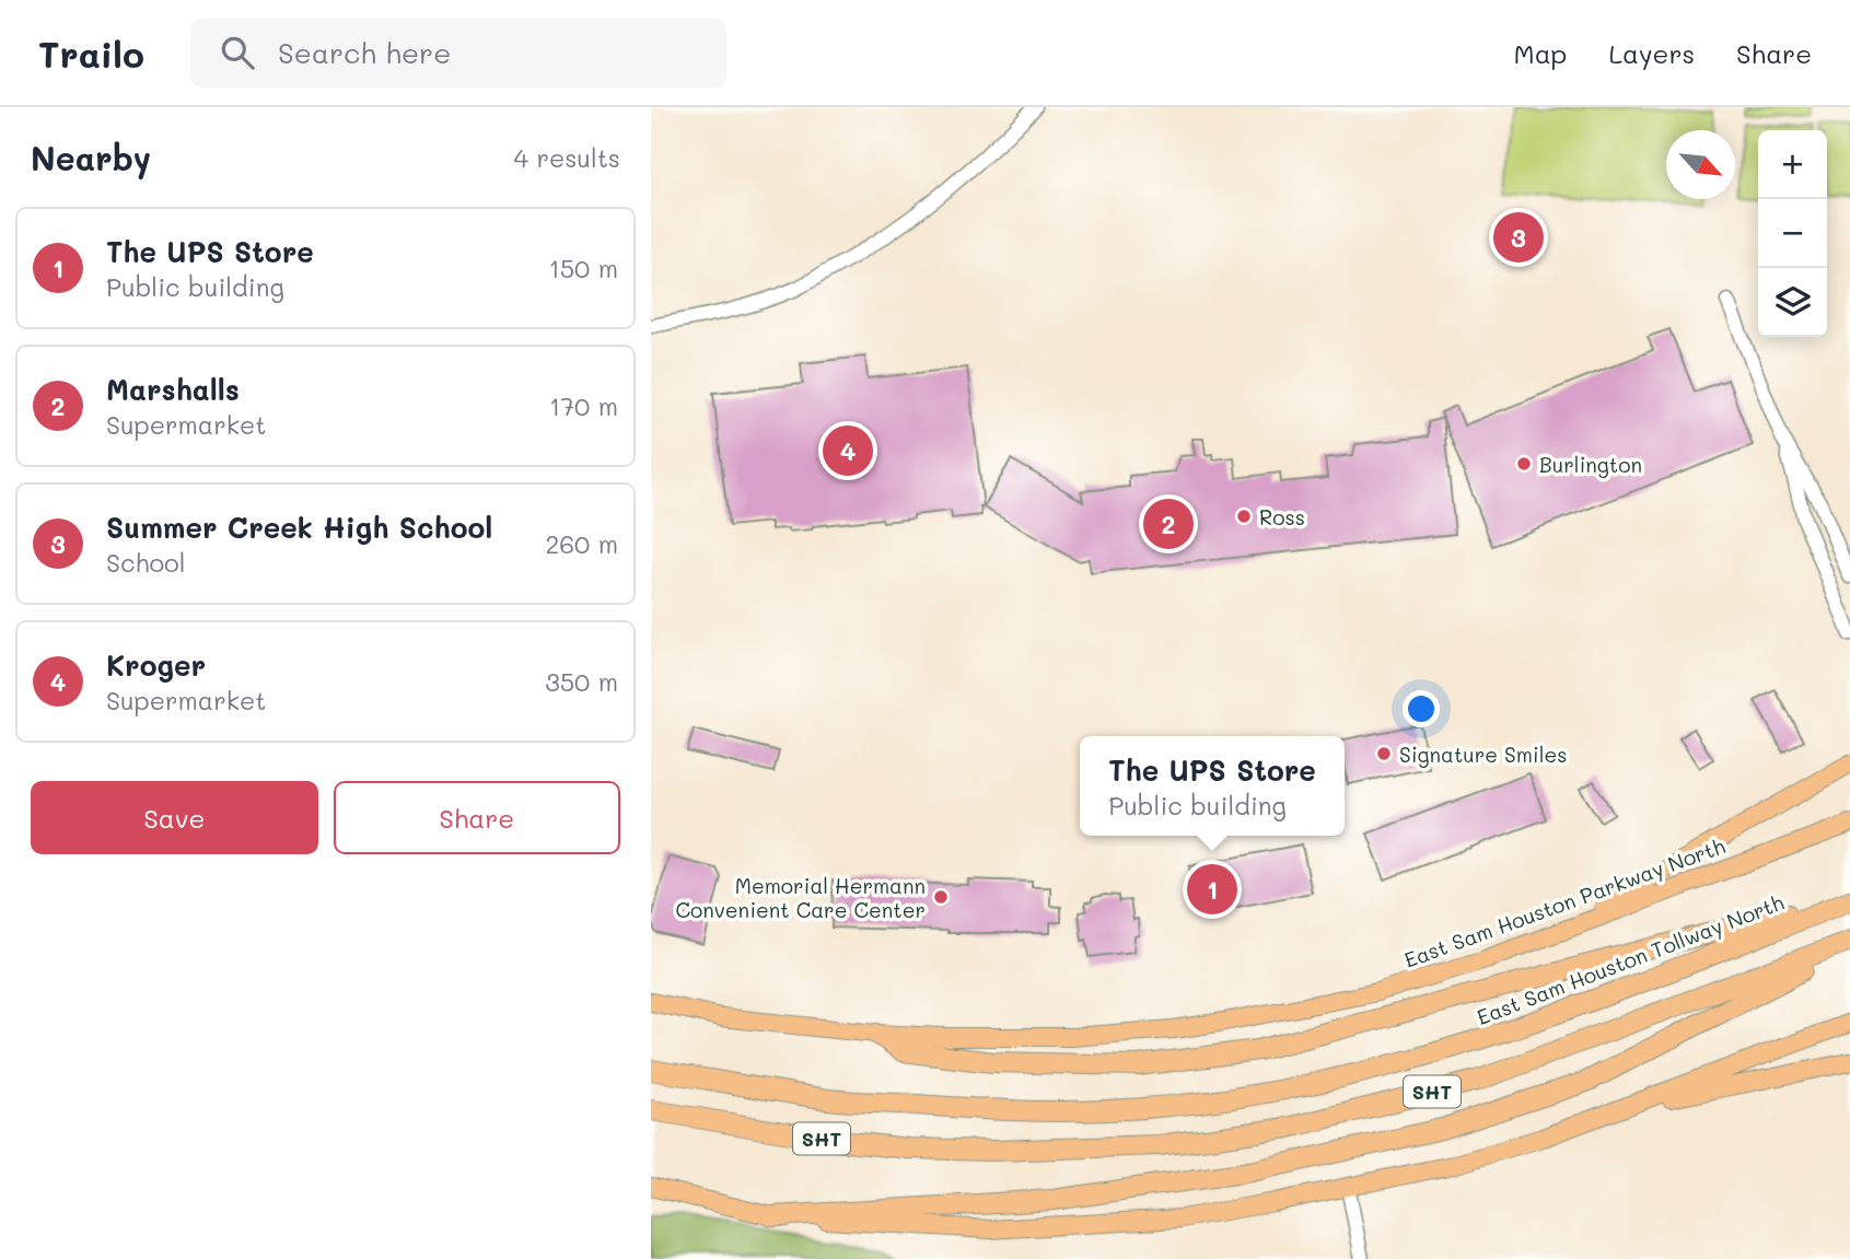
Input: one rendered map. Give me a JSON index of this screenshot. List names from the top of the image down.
{
  "streets": {
    "highway": ["East Sam Houston Tollway North", "SHT"],
    "main road": ["East Sam Houston Parkway North"]
  },
  "places": [
    "Burlington",
    "Ross",
    "Signature Smiles",
    "Memorial Hermann Convenient Care Center"
  ],
  "north": "bottom right",
  "page": {
    "header": "Trailo",
    "search": "Search here",
    "nav": ["Map", "Layers", "Share"],
    "heading": ["Nearby", "4 results"],
    "map_buttons": ["+", "−"],
    "list": [
      {
        "mark": "1",
        "name": "The UPS Store",
        "note": "Public building",
        "value": "150 m"
      },
      {
        "mark": "2",
        "name": "Marshalls",
        "note": "Supermarket",
        "value": "170 m"
      },
      {
        "mark": "3",
        "name": "Summer Creek High School",
        "note": "School",
        "value": "260 m"
      },
      {
        "mark": "4",
        "name": "Kroger",
        "note": "Supermarket",
        "value": "350 m"
      }
    ],
    "pins": [
      "3",
      "4",
      "2",
      "1"
    ],
    "popup": ["The UPS Store", "Public building"],
    "buttons": ["Save", "Share"]
  }
}
